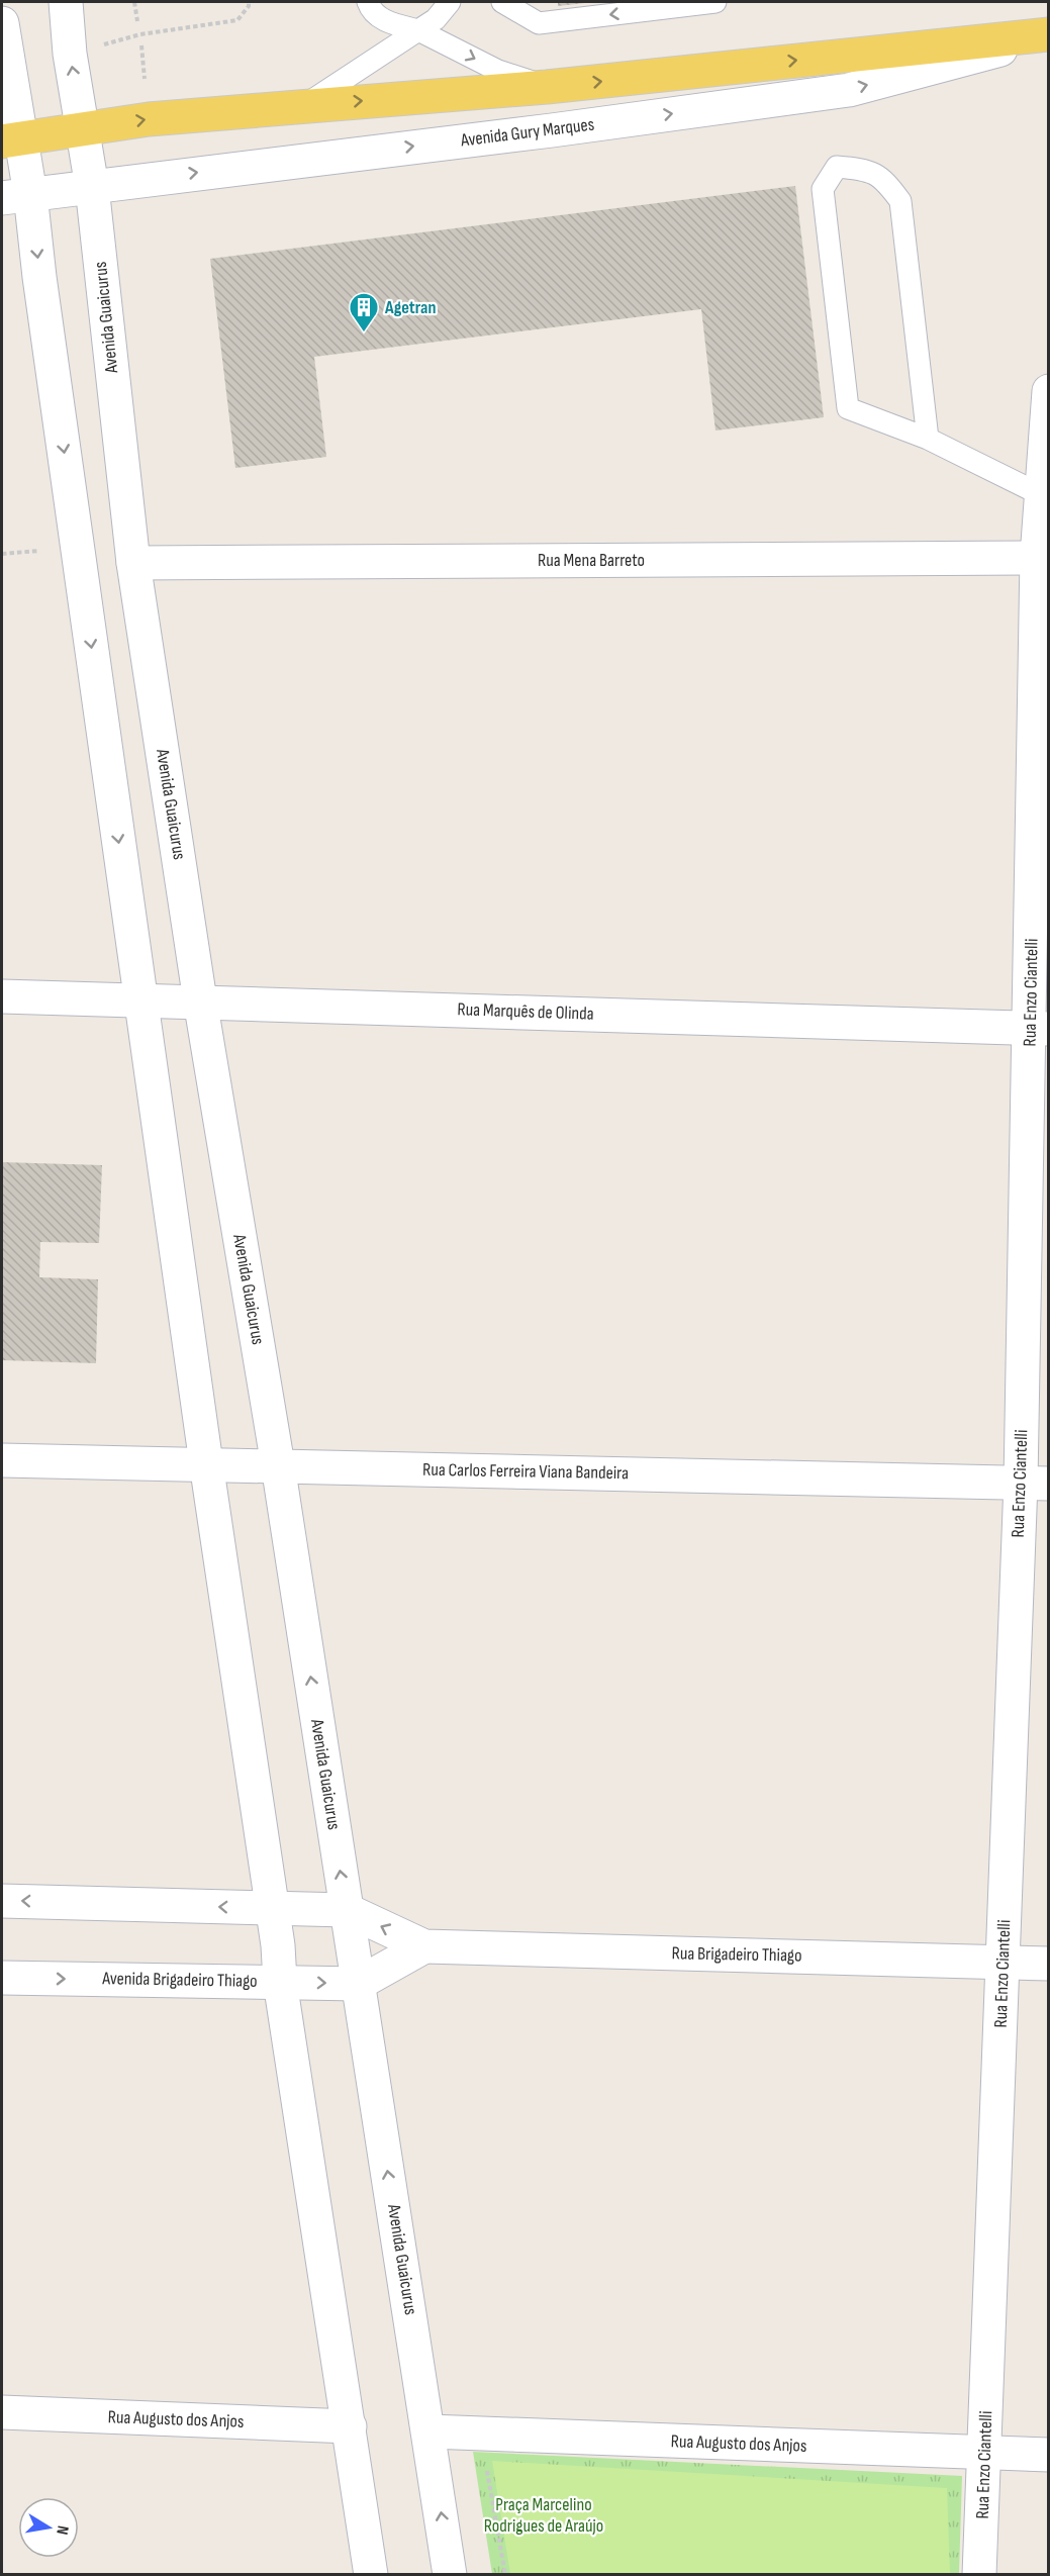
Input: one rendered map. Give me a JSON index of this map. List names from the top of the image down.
{
  "streets": {
    "main road": ["Avenida Gury Marques"],
    "street": [
      "Avenida Guaicurus",
      "Rua Mena Barreto",
      "Rua Enzo Ciantelli",
      "Rua Marquês de Olinda",
      "Rua Carlos Ferreira Viana Bandeira",
      "Rua Brigadeiro Thiago",
      "Avenida Brigadeiro Thiago",
      "Rua Augusto dos Anjos"
    ]
  },
  "crossings": [
    ["Avenida Gury Marques", "Avenida Guaicurus"],
    ["Avenida Guaicurus", "Rua Mena Barreto"],
    ["Avenida Guaicurus", "Rua Marquês de Olinda"],
    ["Avenida Guaicurus", "Rua Carlos Ferreira Viana Bandeira"],
    ["Avenida Guaicurus", "Rua Brigadeiro Thiago"],
    ["Avenida Guaicurus", "Avenida Brigadeiro Thiago"],
    ["Avenida Guaicurus", "Rua Augusto dos Anjos"],
    ["Rua Mena Barreto", "Rua Enzo Ciantelli"],
    ["Rua Enzo Ciantelli", "Rua Marquês de Olinda"],
    ["Rua Enzo Ciantelli", "Rua Carlos Ferreira Viana Bandeira"],
    ["Rua Enzo Ciantelli", "Rua Brigadeiro Thiago"],
    ["Rua Enzo Ciantelli", "Rua Augusto dos Anjos"]
  ],
  "one_way": ["Avenida Gury Marques"],
  "parks": ["Praça Marcelino Rodrigues de Araújo"],
  "places": {
    "building": ["Agetran"]
  },
  "north": "right"
}
